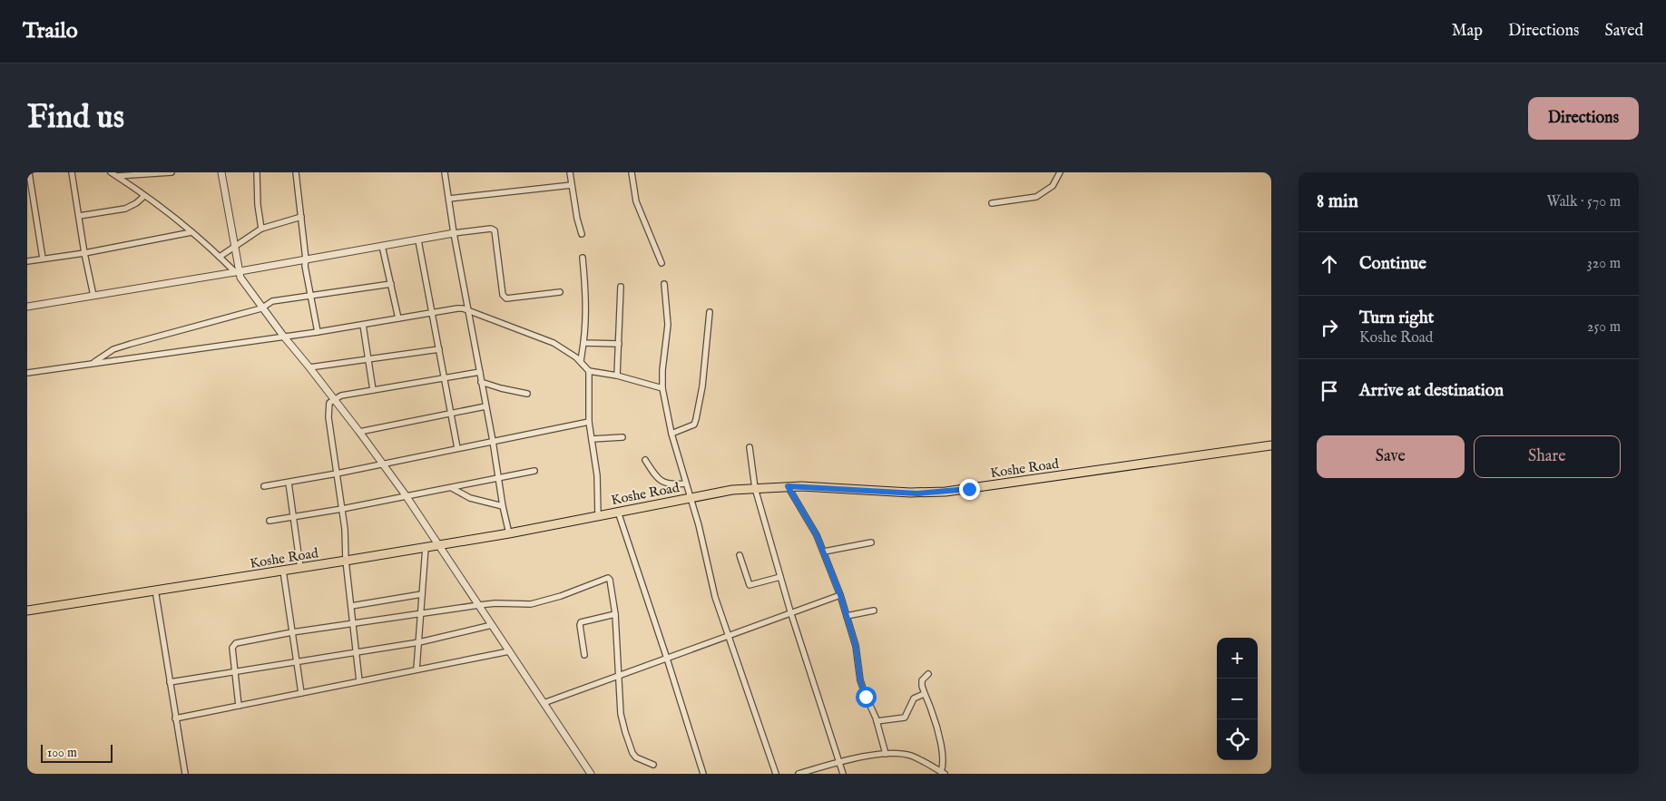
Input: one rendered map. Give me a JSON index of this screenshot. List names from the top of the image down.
{
  "streets": {
    "main road": ["Koshe Road"]
  },
  "scale_bar": "100 m",
  "page": {
    "header": "Trailo",
    "nav": ["Map", "Directions", "Saved"],
    "buttons": [
      "Directions",
      ["Save", "Share"]
    ],
    "title": "Find us",
    "heading": ["8 min", "Walk · 570 m"],
    "list": [
      ["Continue", "320 m"],
      ["Turn right", "Koshe Road", "250 m"],
      "Arrive at destination"
    ],
    "map_buttons": ["+", "−"],
    "scale": "100 m"
  }
}
